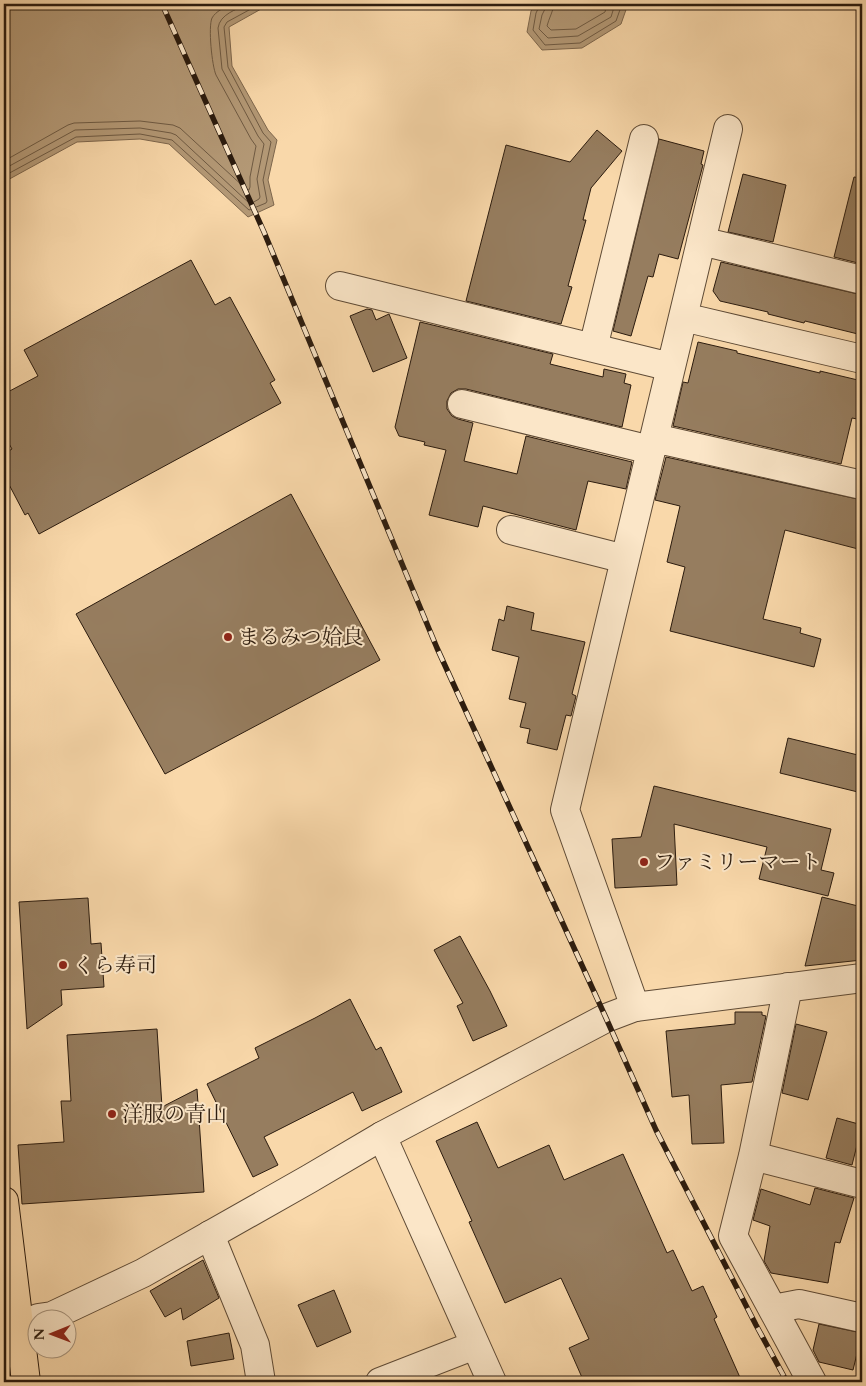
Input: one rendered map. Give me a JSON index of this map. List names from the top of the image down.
{
  "places": [
    "まるみつ姶良",
    "ファミリーマート",
    "くら寿司",
    "洋服の青山"
  ],
  "north": "left"
}
